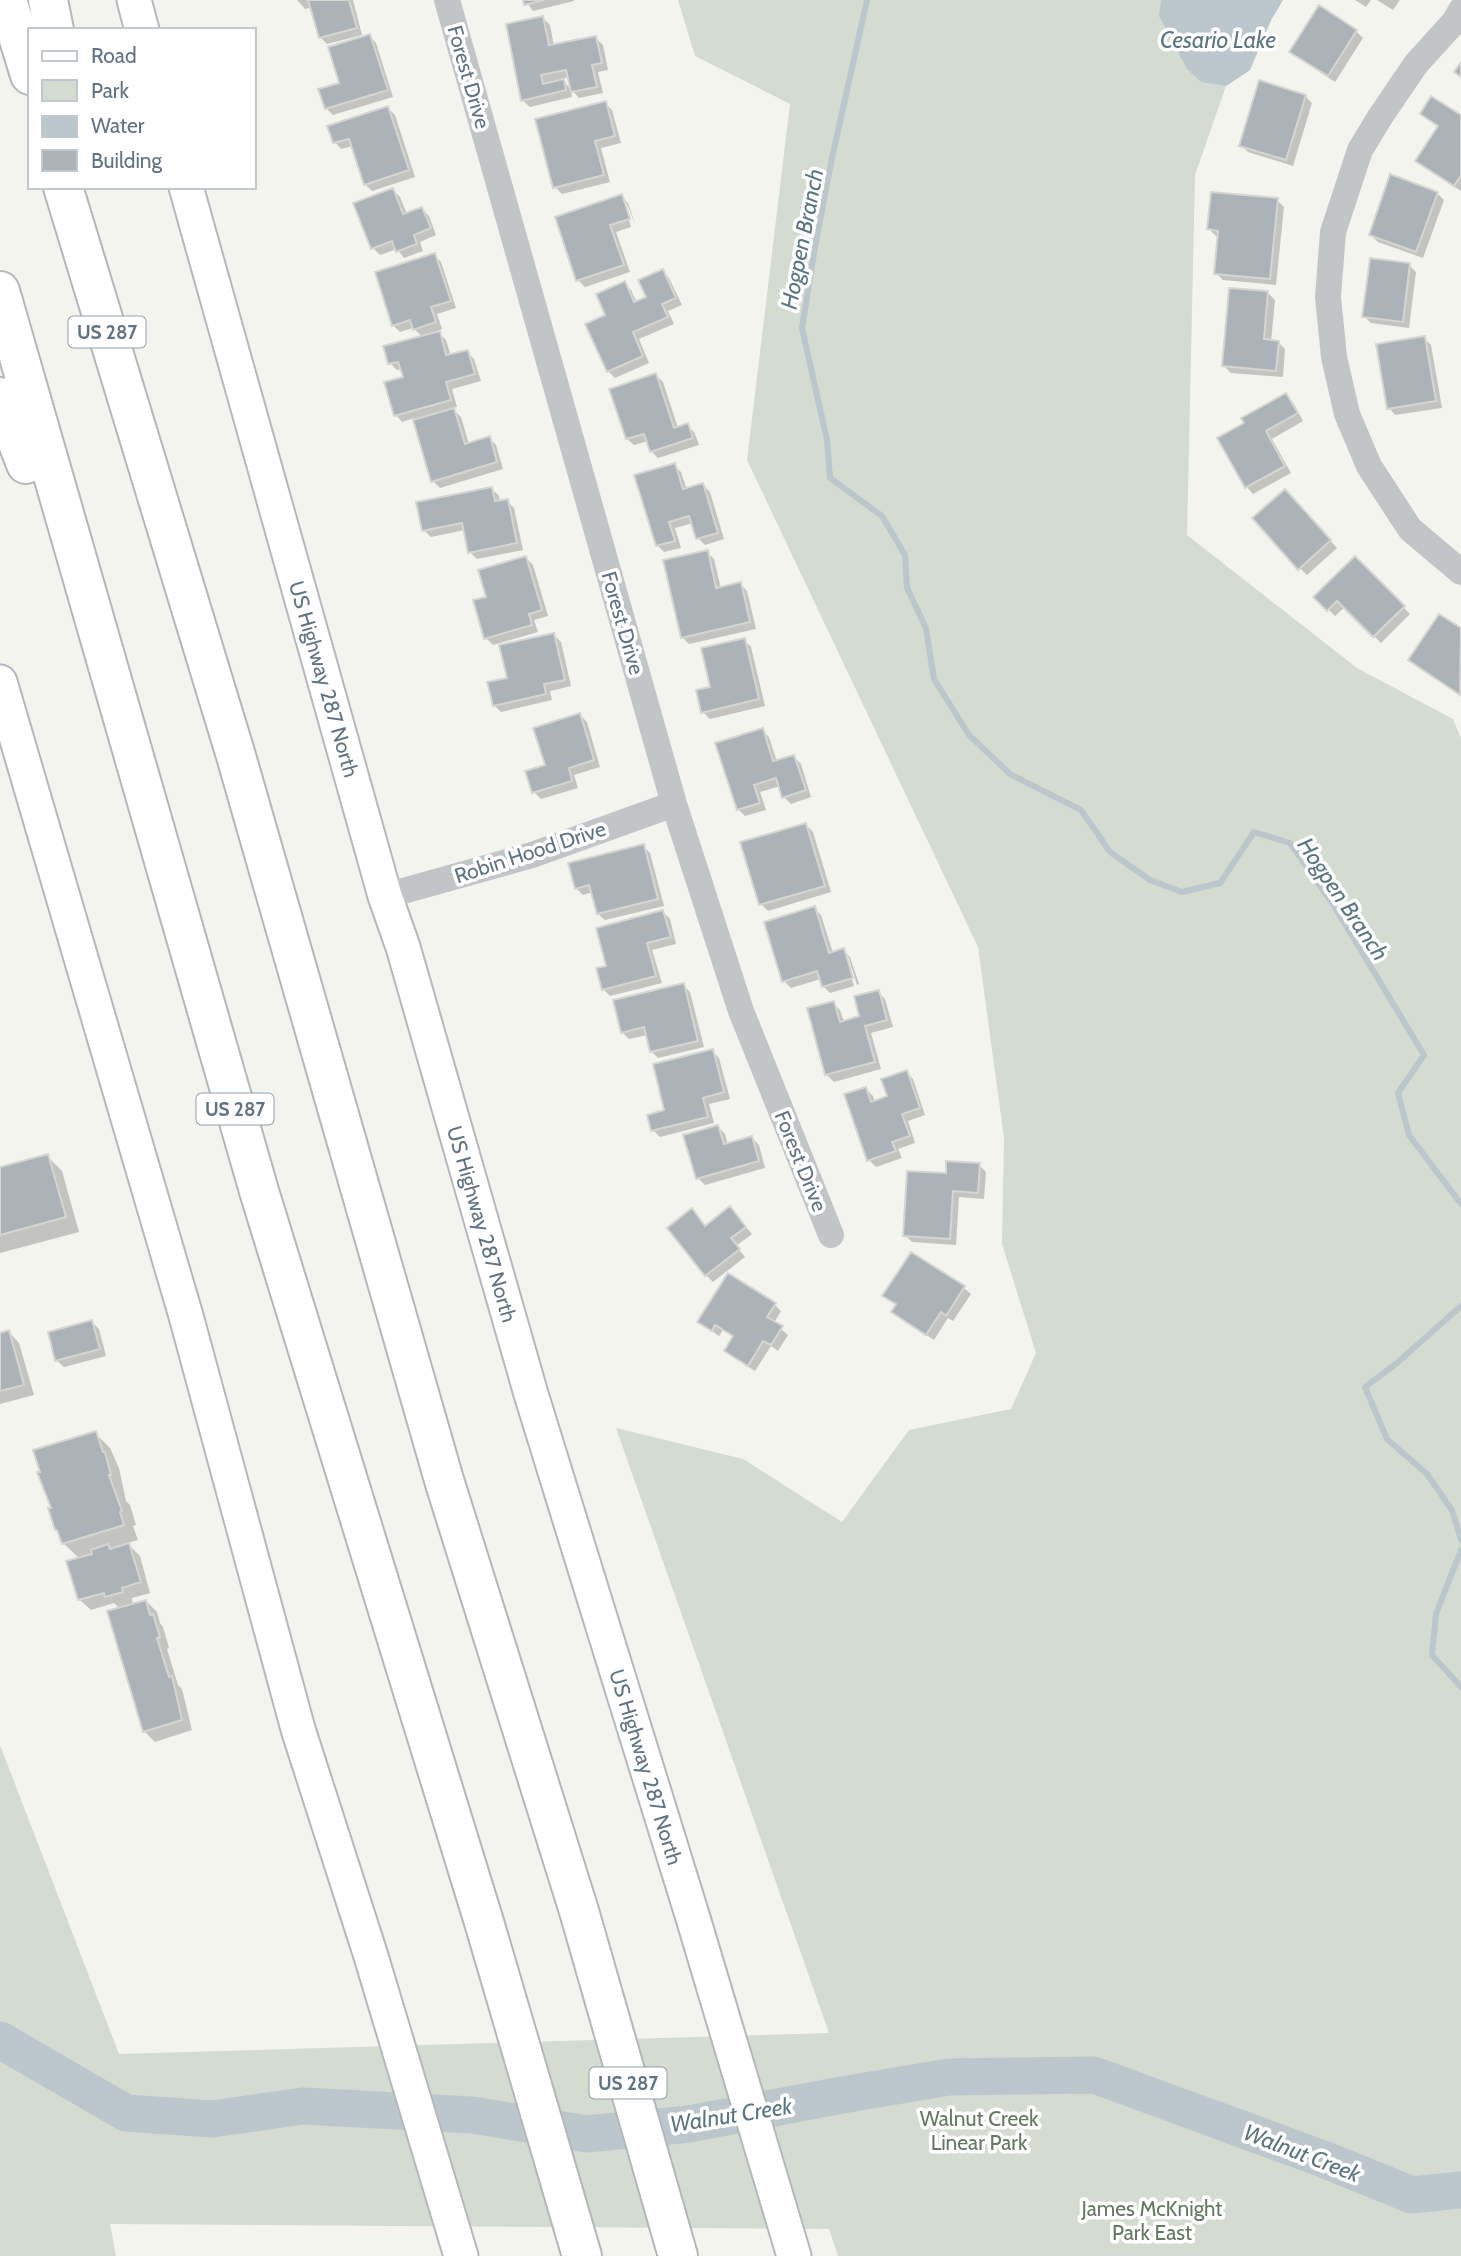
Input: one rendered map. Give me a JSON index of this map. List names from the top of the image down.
{
  "streets": {
    "highway": ["US 287"],
    "main road": ["US Highway 287 North"],
    "street": ["Forest Drive", "Robin Hood Drive"]
  },
  "crossings": [
    ["Forest Drive", "Robin Hood Drive"],
    ["US Highway 287 North", "Robin Hood Drive"]
  ],
  "water": ["Cesario Lake", "Hogpen Branch", "Walnut Creek"],
  "parks": ["Walnut Creek Linear Park", "James McKnight Park East"],
  "legend": [
    "Road",
    "Park",
    "Water",
    "Building"
  ]
}
